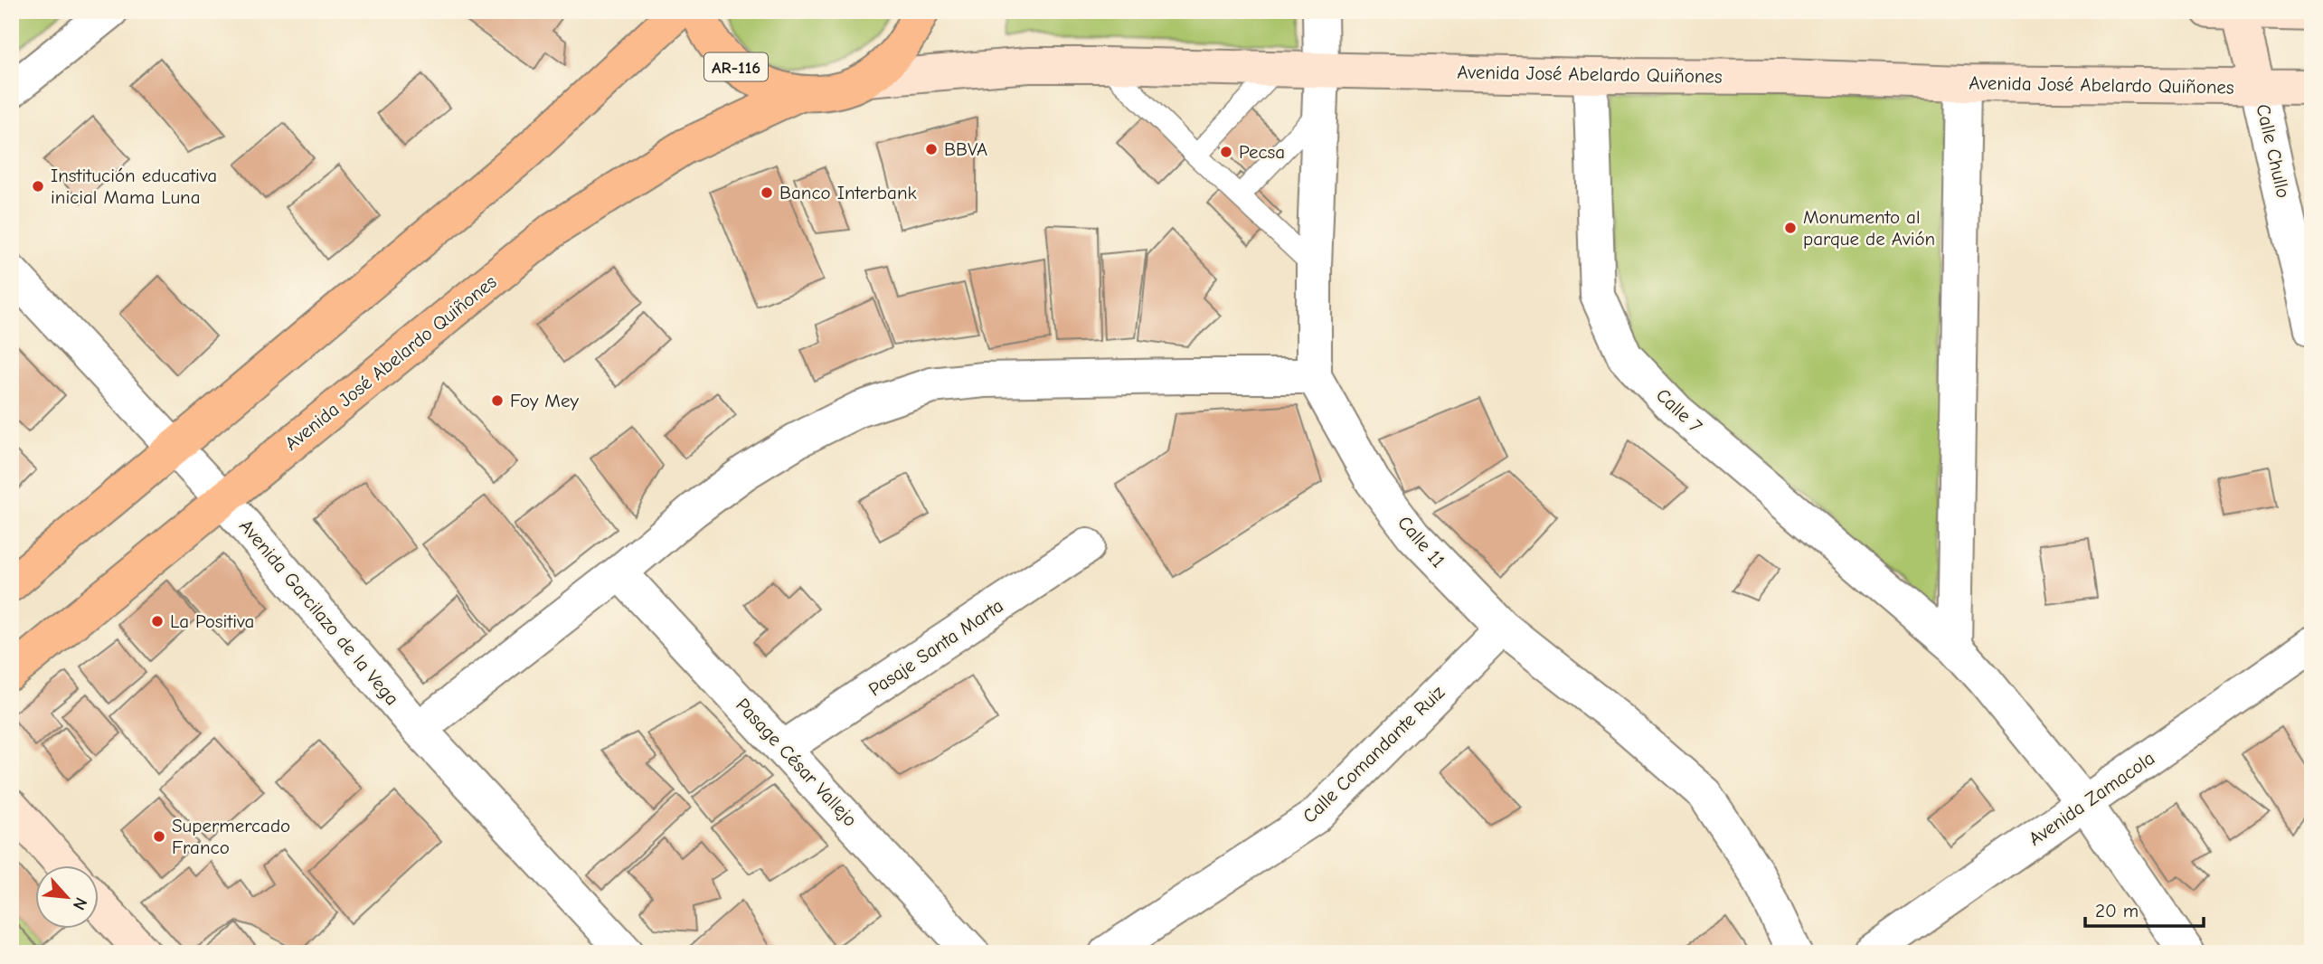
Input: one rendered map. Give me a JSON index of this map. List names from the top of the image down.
{
  "streets": {
    "main road": ["AR-116", "Avenida José Abelardo Quiñones", "Calle Chullo"],
    "street": [
      "Calle 7",
      "Calle 11",
      "Avenida Garcilazo de la Vega",
      "Pasaje Santa Marta",
      "Calle Comandante Ruiz",
      "Pasage César Vallejo",
      "Avenida Zamacola"
    ]
  },
  "crossings": [
    ["AR-116", "Avenida José Abelardo Quiñones"],
    ["Avenida José Abelardo Quiñones", "Calle Chullo"],
    ["Avenida José Abelardo Quiñones", "Calle 7"],
    ["Avenida José Abelardo Quiñones", "Calle 11"],
    ["Avenida José Abelardo Quiñones", "Avenida Garcilazo de la Vega"],
    ["Calle 7", "Avenida Zamacola"],
    ["Calle 11", "Calle Comandante Ruiz"],
    ["Pasaje Santa Marta", "Pasage César Vallejo"]
  ],
  "places": [
    "BBVA",
    "Pecsa",
    "Institución educativa inicial Mama Luna",
    "Banco Interbank",
    "Monumento al parque de Avión",
    "Foy Mey",
    "La Positiva",
    "Supermercado Franco"
  ],
  "scale_bar": "20 m",
  "north": "bottom right"
}
